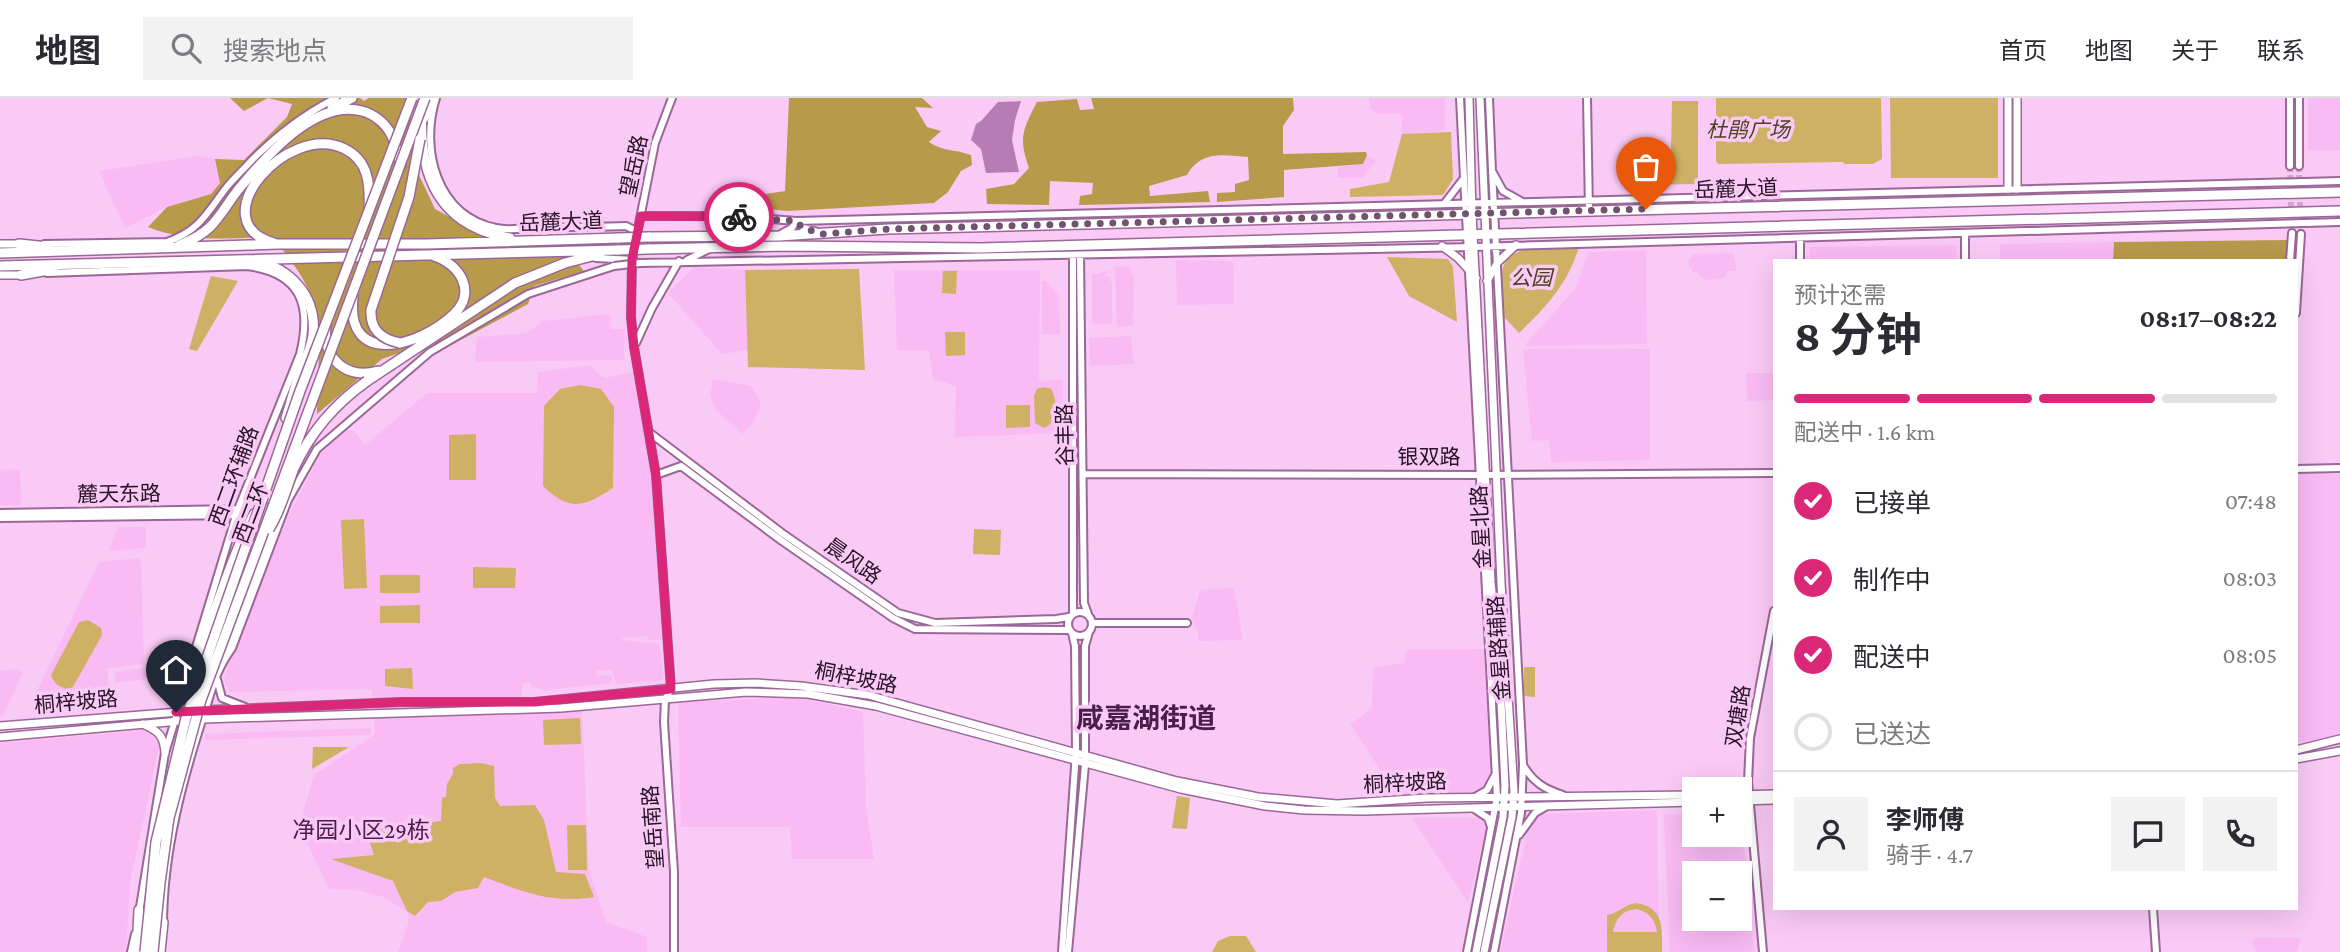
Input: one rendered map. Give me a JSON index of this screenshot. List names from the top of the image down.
{
  "streets": {
    "highway": ["岳麓大道", "西二环"],
    "main road": ["金星北路", "桐梓坡路"],
    "street": [
      "望岳路",
      "谷丰路",
      "银双路",
      "西二环辅路",
      "麓天东路",
      "晨风路",
      "金星路辅路",
      "双塘路",
      "望岳南路"
    ]
  },
  "crossings": [
    ["望岳路", "晨风路"],
    ["望岳路", "桐梓坡路"],
    ["岳麓大道", "金星北路"],
    ["岳麓大道", "金星路辅路"],
    ["谷丰路", "银双路"],
    ["谷丰路", "晨风路"],
    ["银双路", "金星北路"],
    ["银双路", "金星路辅路"],
    ["西二环辅路", "麓天东路"],
    ["西二环辅路", "桐梓坡路"],
    ["金星北路", "金星路辅路"],
    ["金星北路", "桐梓坡路"],
    ["金星路辅路", "桐梓坡路"],
    ["桐梓坡路", "望岳南路"]
  ],
  "districts": ["咸嘉湖街道", "净园小区29栋"],
  "parks": ["杜鹃广场", "公园"],
  "page": {
    "header": "地图",
    "search": "搜索地点",
    "nav": [
      "首页",
      "地图",
      "关于",
      "联系"
    ],
    "heading": ["8 分钟", "预计还需", "08:17–08:22"],
    "panel": ["李师傅", "骑手 · 4.7"],
    "bar": "配送中 · 1.6 km",
    "list": [
      ["已接单", "07:48"],
      ["制作中", "08:03"],
      ["配送中", "08:05"],
      "已送达"
    ],
    "map_buttons": ["+", "−"]
  }
}
